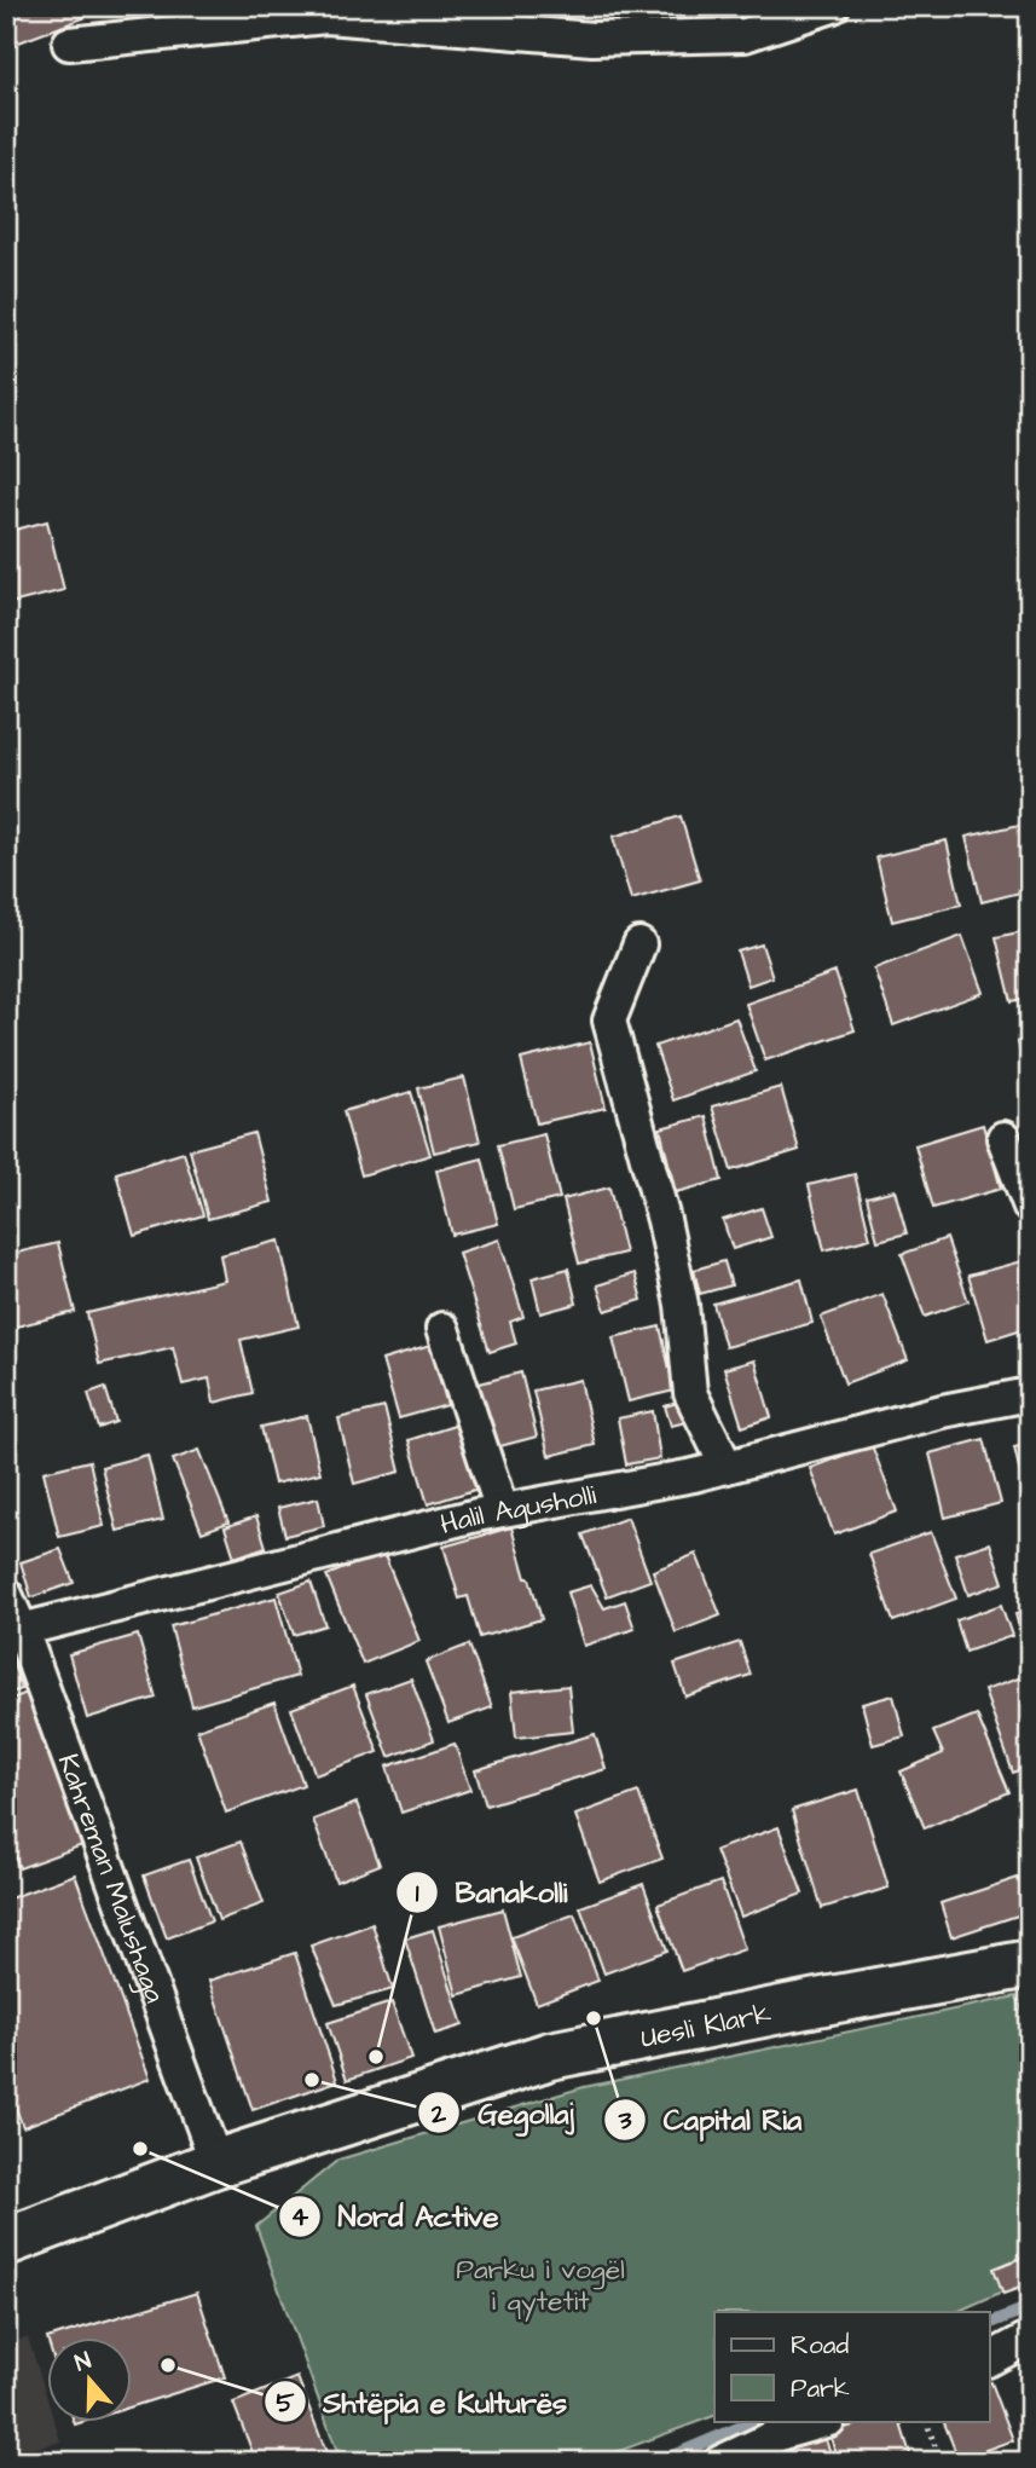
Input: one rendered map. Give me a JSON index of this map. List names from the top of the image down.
{
  "streets": {
    "main road": ["Uesli Klark"],
    "street": ["Halil Agusholli", "Kahreman Malushaga"]
  },
  "crossings": [
    ["Halil Agusholli", "Kahreman Malushaga"],
    ["Kahreman Malushaga", "Uesli Klark"]
  ],
  "parks": ["Parku i vogël i qytetit"],
  "places": [
    "Capital Ria",
    "Banakolli",
    "Gegollaj",
    "Nord Active",
    "Shtëpia e Kulturës"
  ],
  "legend": ["Road", "Park"],
  "north": "top"
}
